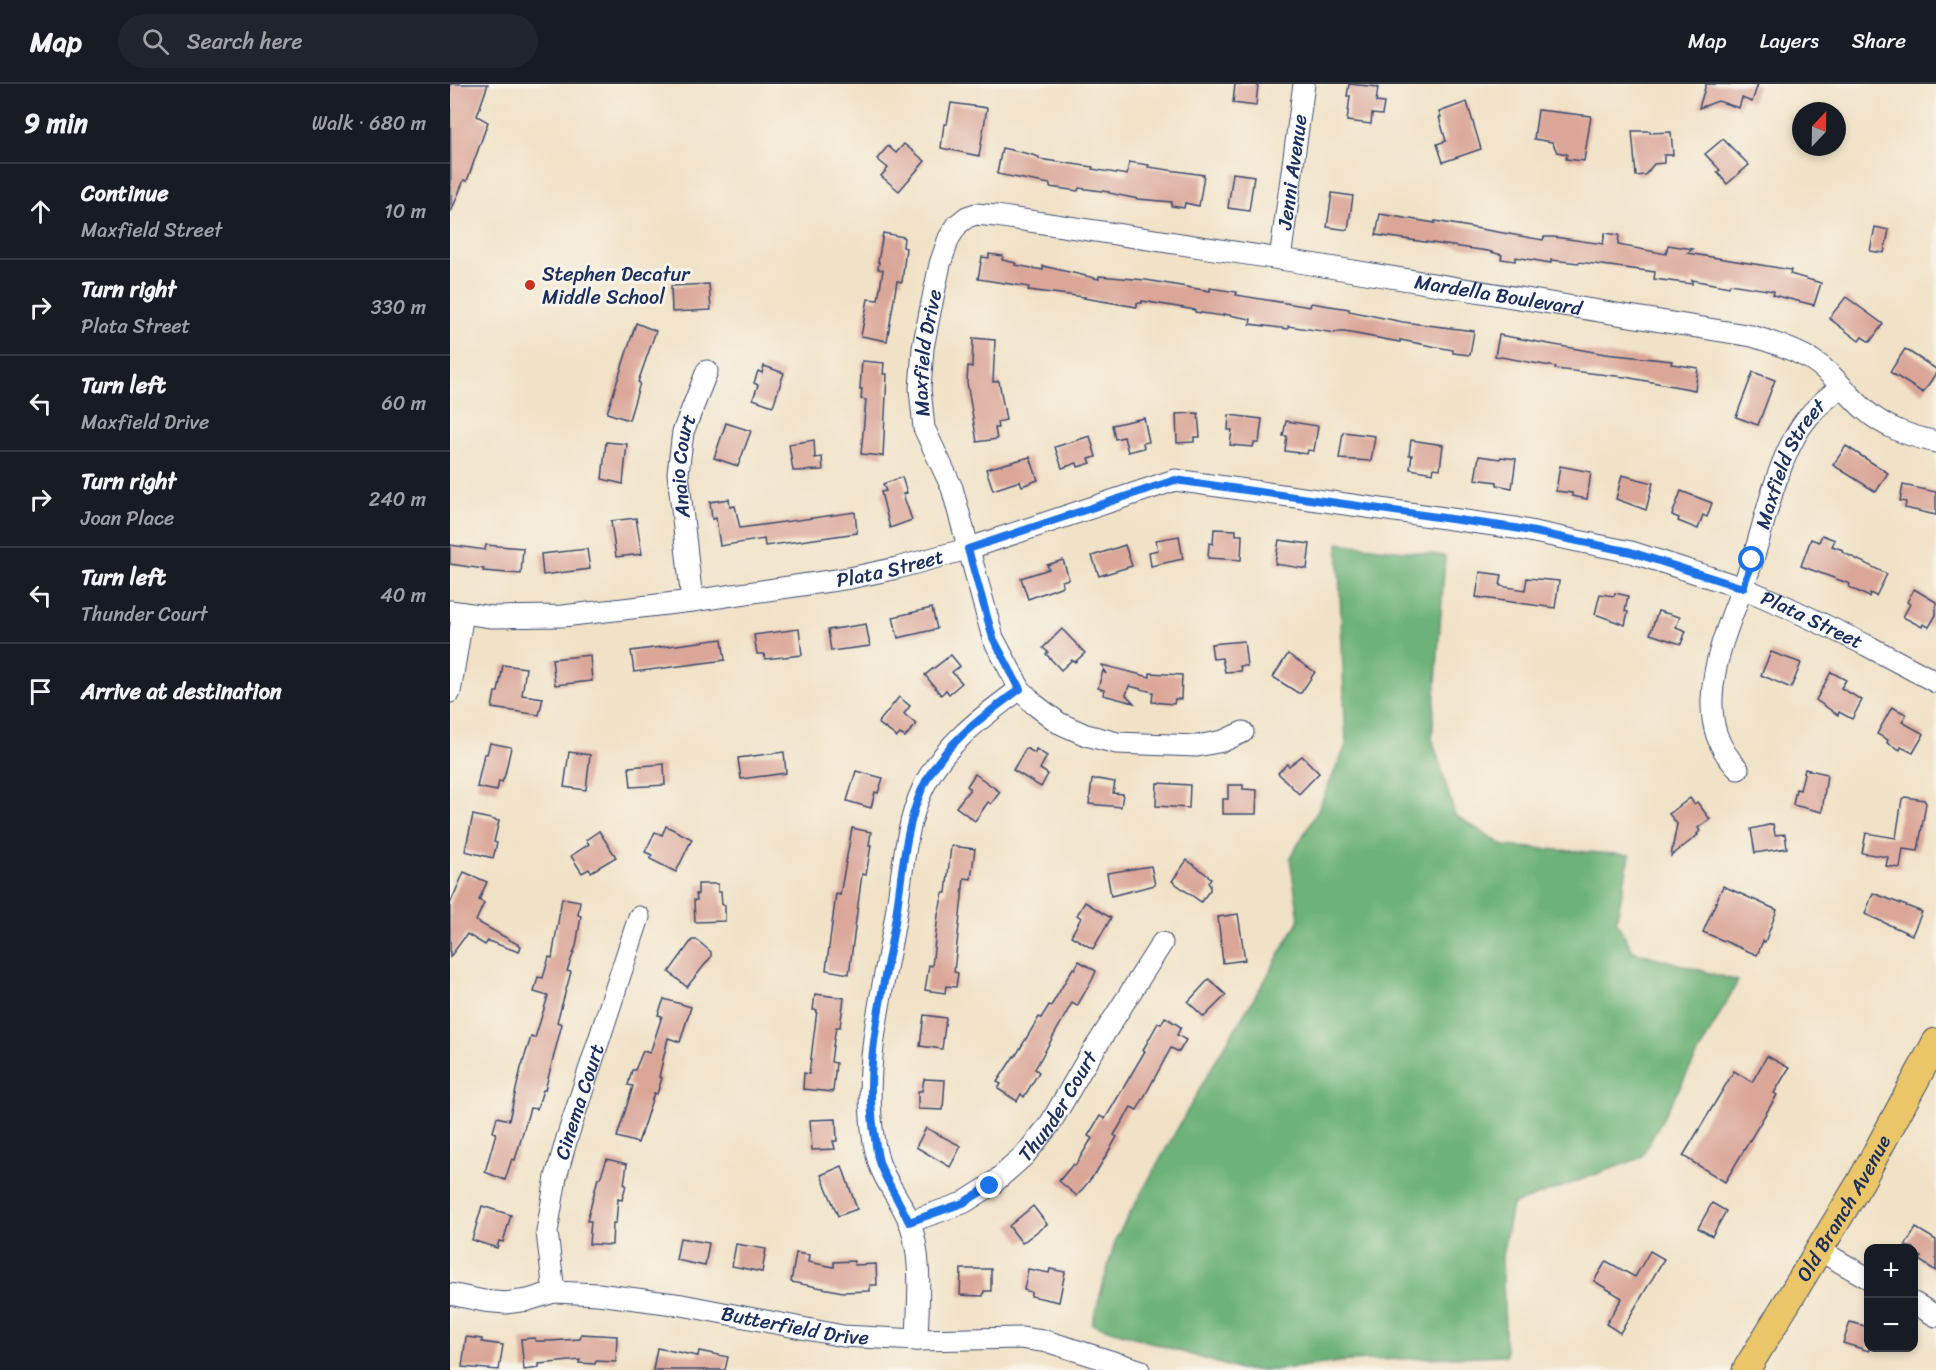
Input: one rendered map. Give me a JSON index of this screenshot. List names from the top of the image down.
{
  "streets": {
    "main road": ["Old Branch Avenue"],
    "street": [
      "Jenni Avenue",
      "Mardella Boulevard",
      "Maxfield Drive",
      "Anaio Court",
      "Maxfield Street",
      "Plata Street",
      "Cinema Court",
      "Thunder Court",
      "Butterfield Drive"
    ]
  },
  "crossings": [
    ["Jenni Avenue", "Mardella Boulevard"],
    ["Mardella Boulevard", "Maxfield Drive"],
    ["Mardella Boulevard", "Maxfield Street"],
    ["Maxfield Drive", "Plata Street"],
    ["Anaio Court", "Plata Street"],
    ["Maxfield Street", "Plata Street"],
    ["Cinema Court", "Butterfield Drive"]
  ],
  "places": ["Stephen Decatur Middle School"],
  "north": "top",
  "page": {
    "header": "Map",
    "search": "Search here",
    "nav": ["Map", "Layers", "Share"],
    "heading": ["9 min", "Walk · 680 m"],
    "list": [
      ["Continue", "Maxfield Street", "10 m"],
      ["Turn right", "Plata Street", "330 m"],
      ["Turn left", "Maxfield Drive", "60 m"],
      ["Turn right", "Joan Place", "240 m"],
      ["Turn left", "Thunder Court", "40 m"],
      "Arrive at destination"
    ],
    "map_buttons": ["+", "−"]
  }
}
